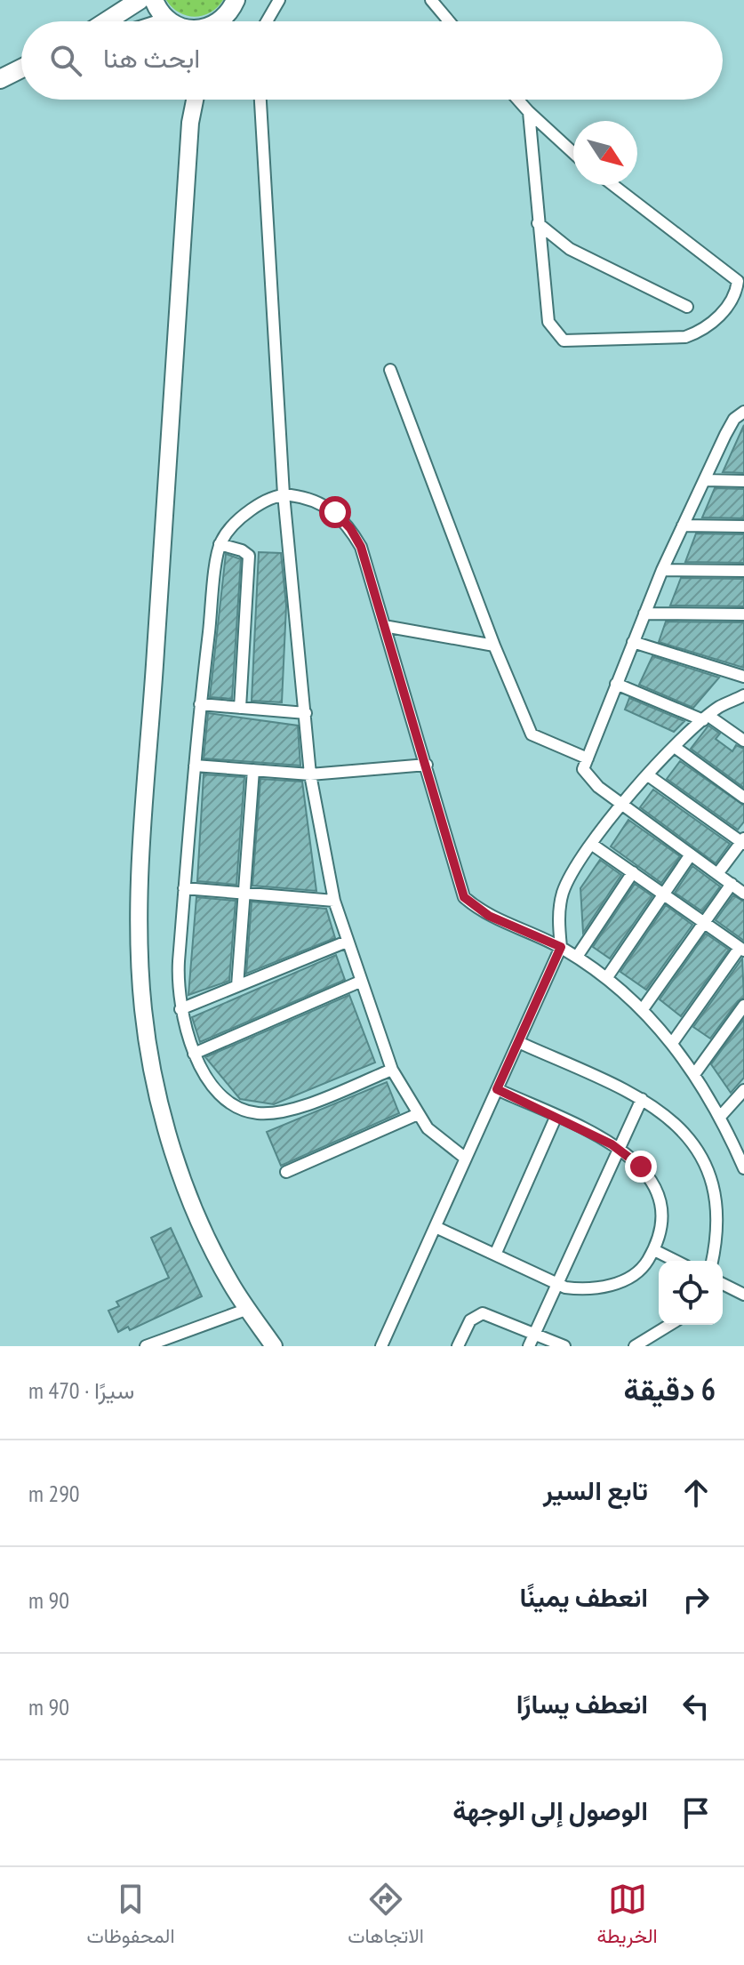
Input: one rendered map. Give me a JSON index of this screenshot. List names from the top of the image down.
{
  "north": "bottom right",
  "page": {
    "search": "ابحث هنا",
    "heading": ["6 دقيقة", "سيرًا · 470 m"],
    "list": [
      ["تابع السير", "290 m"],
      ["انعطف يمينًا", "90 m"],
      ["انعطف يسارًا", "90 m"],
      "الوصول إلى الوجهة"
    ],
    "nav": ["الخريطة", "الاتجاهات", "المحفوظات"]
  }
}
